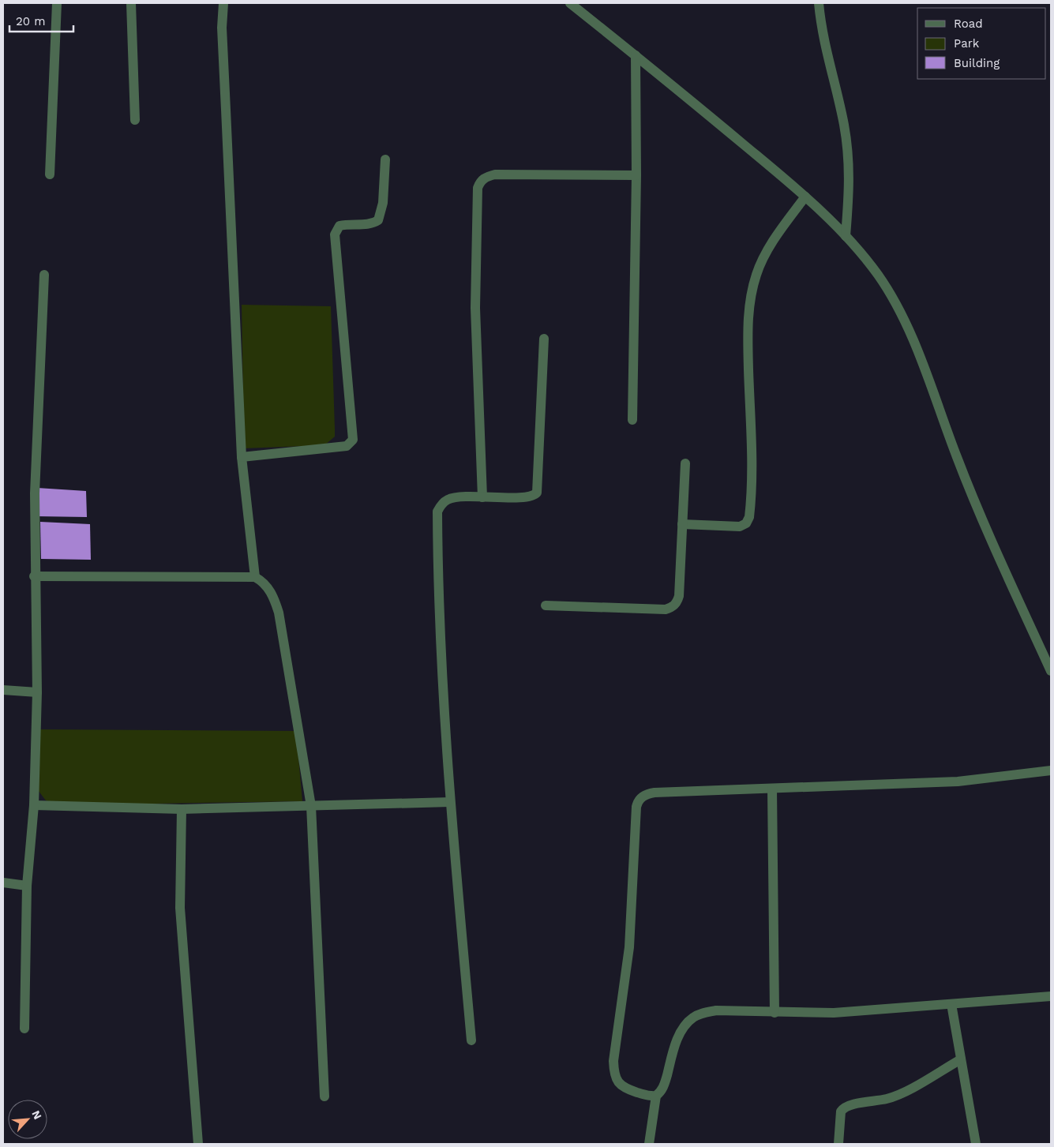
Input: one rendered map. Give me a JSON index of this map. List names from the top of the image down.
{
  "legend": ["Road", "Park", "Building"],
  "scale_bar": "20 m",
  "north": "top right"
}
